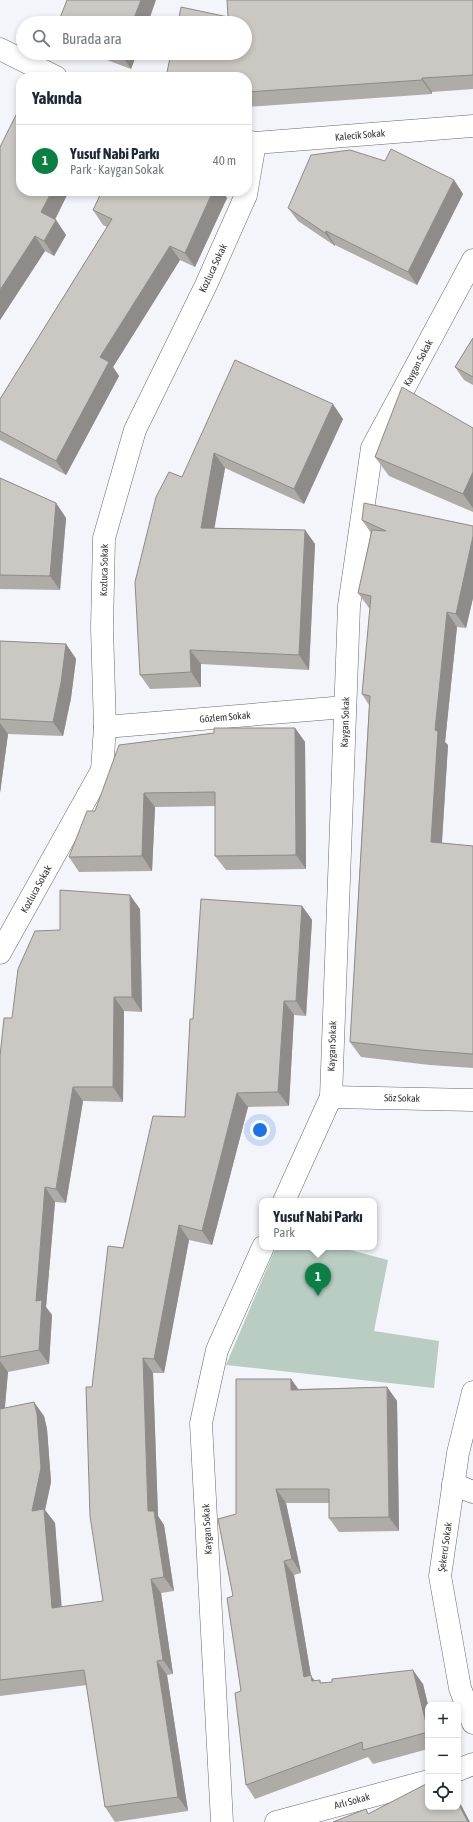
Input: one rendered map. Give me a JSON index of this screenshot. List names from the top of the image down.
{
  "streets": {
    "street": [
      "Kalecik Sokak",
      "Kozluca Sokak",
      "Kaygan Sokak",
      "Gözlem Sokak",
      "Söz Sokak",
      "Şekerci Sokak",
      "Arlı Sokak"
    ]
  },
  "crossings": [
    ["Kozluca Sokak", "Gözlem Sokak"],
    ["Kaygan Sokak", "Gözlem Sokak"],
    ["Kaygan Sokak", "Söz Sokak"]
  ],
  "page": {
    "search": "Burada ara",
    "heading": "Yakında",
    "list": [
      {
        "mark": "1",
        "name": "Yusuf Nabi Parkı",
        "note": "Park · Kaygan Sokak",
        "value": "40 m"
      }
    ],
    "popup": ["Yusuf Nabi Parkı", "Park"],
    "pins": "1",
    "map_buttons": ["+", "−"]
  }
}
